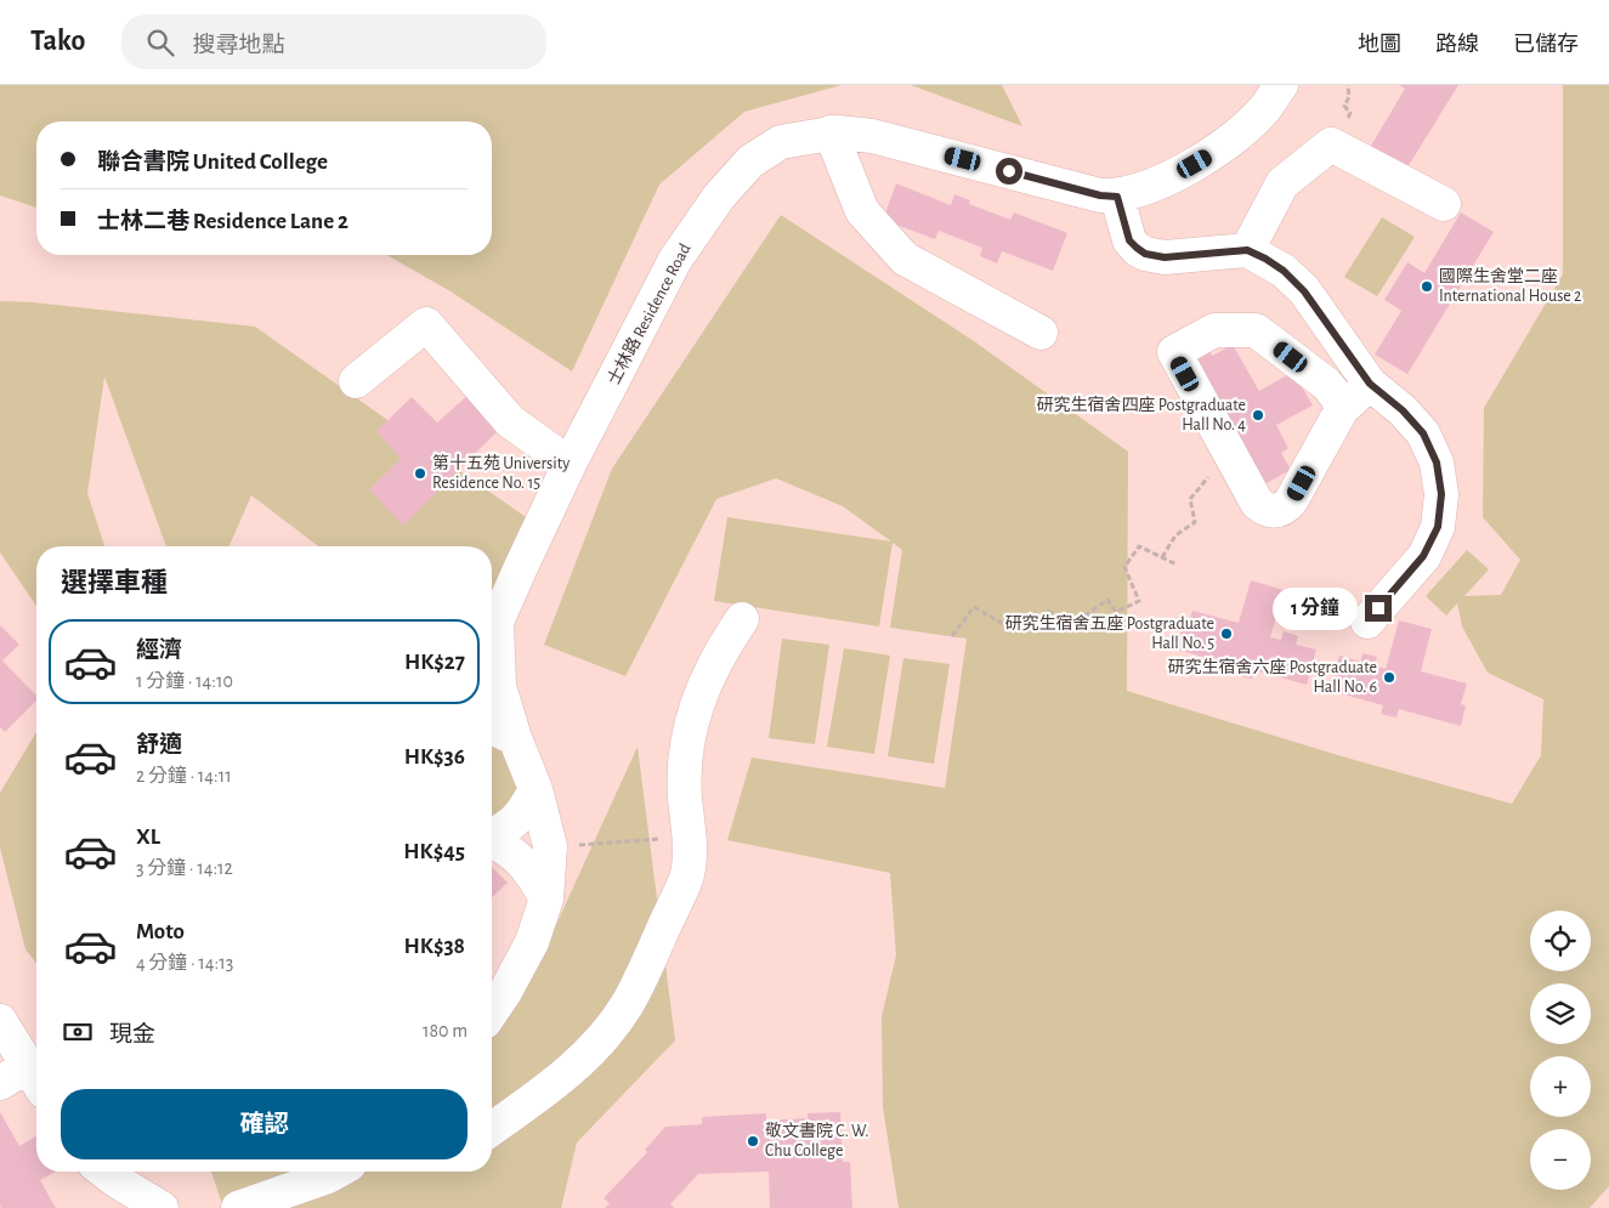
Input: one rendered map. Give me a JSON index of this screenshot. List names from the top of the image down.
{
  "streets": {
    "street": ["士林路 Residence Road"]
  },
  "places": [
    "國際生舍堂二座 International House 2",
    "研究生宿舍四座 Postgraduate Hall No. 4",
    "第十五苑 University Residence No. 15",
    "研究生宿舍五座 Postgraduate Hall No. 5",
    "研究生宿舍六座 Postgraduate Hall No. 6",
    "敬文書院 C. W. Chu College"
  ],
  "page": {
    "header": "Tako",
    "search": "搜尋地點",
    "nav": ["地圖", "路線", "已儲存"],
    "banner": ["聯合書院 United College", "士林二巷 Residence Lane 2"],
    "heading": "選擇車種",
    "bubble": "1 分鐘",
    "list": [
      {
        "name": "經濟",
        "note": "1 分鐘 · 14:10",
        "value": "HK$27"
      },
      {
        "name": "舒適",
        "note": "2 分鐘 · 14:11",
        "value": "HK$36"
      },
      {
        "name": "XL",
        "note": "3 分鐘 · 14:12",
        "value": "HK$45"
      },
      {
        "name": "Moto",
        "note": "4 分鐘 · 14:13",
        "value": "HK$38"
      }
    ],
    "map_buttons": ["+", "−"],
    "pay": ["現金", "180 m"],
    "buttons": "確認"
  }
}
